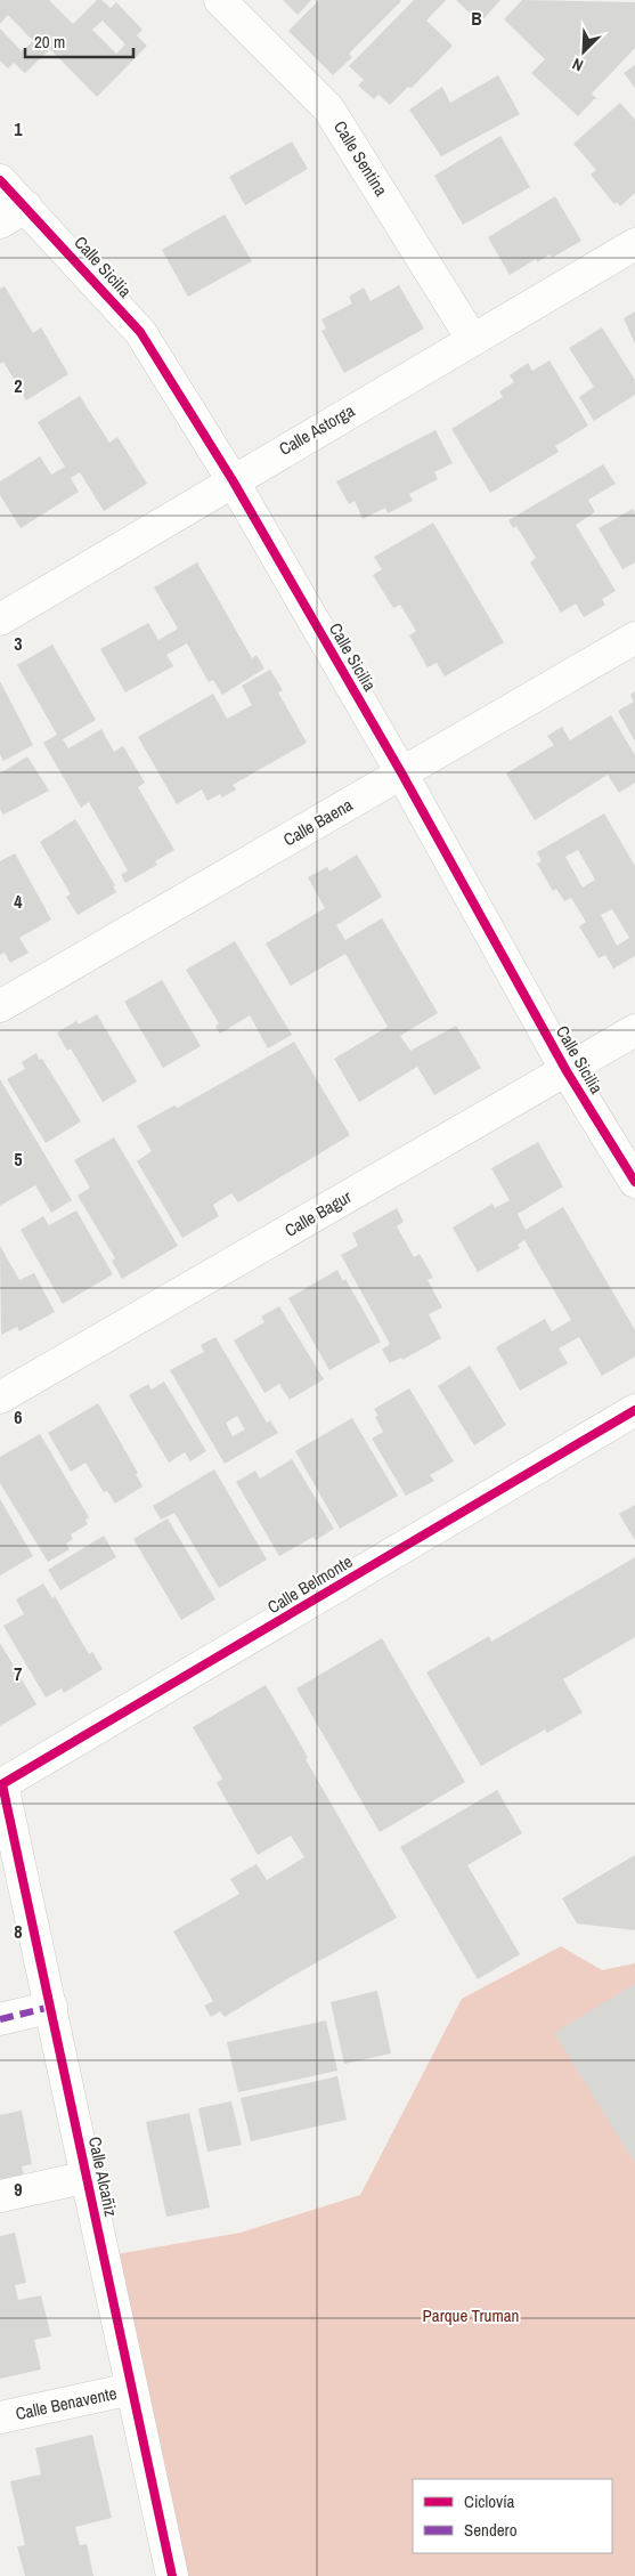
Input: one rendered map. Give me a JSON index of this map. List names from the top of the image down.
{
  "streets": {
    "street": [
      "Calle Sentina",
      "Calle Sicilia",
      "Calle Astorga",
      "Calle Baena",
      "Calle Bagur",
      "Calle Belmonte",
      "Calle Alcañiz",
      "Calle Benavente"
    ]
  },
  "crossings": [
    ["Calle Sentina", "Calle Astorga"],
    ["Calle Sicilia", "Calle Astorga"],
    ["Calle Sicilia", "Calle Baena"],
    ["Calle Sicilia", "Calle Bagur"],
    ["Calle Belmonte", "Calle Alcañiz"],
    ["Calle Alcañiz", "Calle Benavente"]
  ],
  "parks": ["Parque Truman"],
  "legend": ["Ciclovía", "Sendero"],
  "scale_bar": "20 m",
  "north": "bottom left",
  "grid": {
    "columns": ["B"],
    "rows": [
      "1",
      "2",
      "3",
      "4",
      "5",
      "6",
      "7",
      "8",
      "9"
    ]
  }
}
